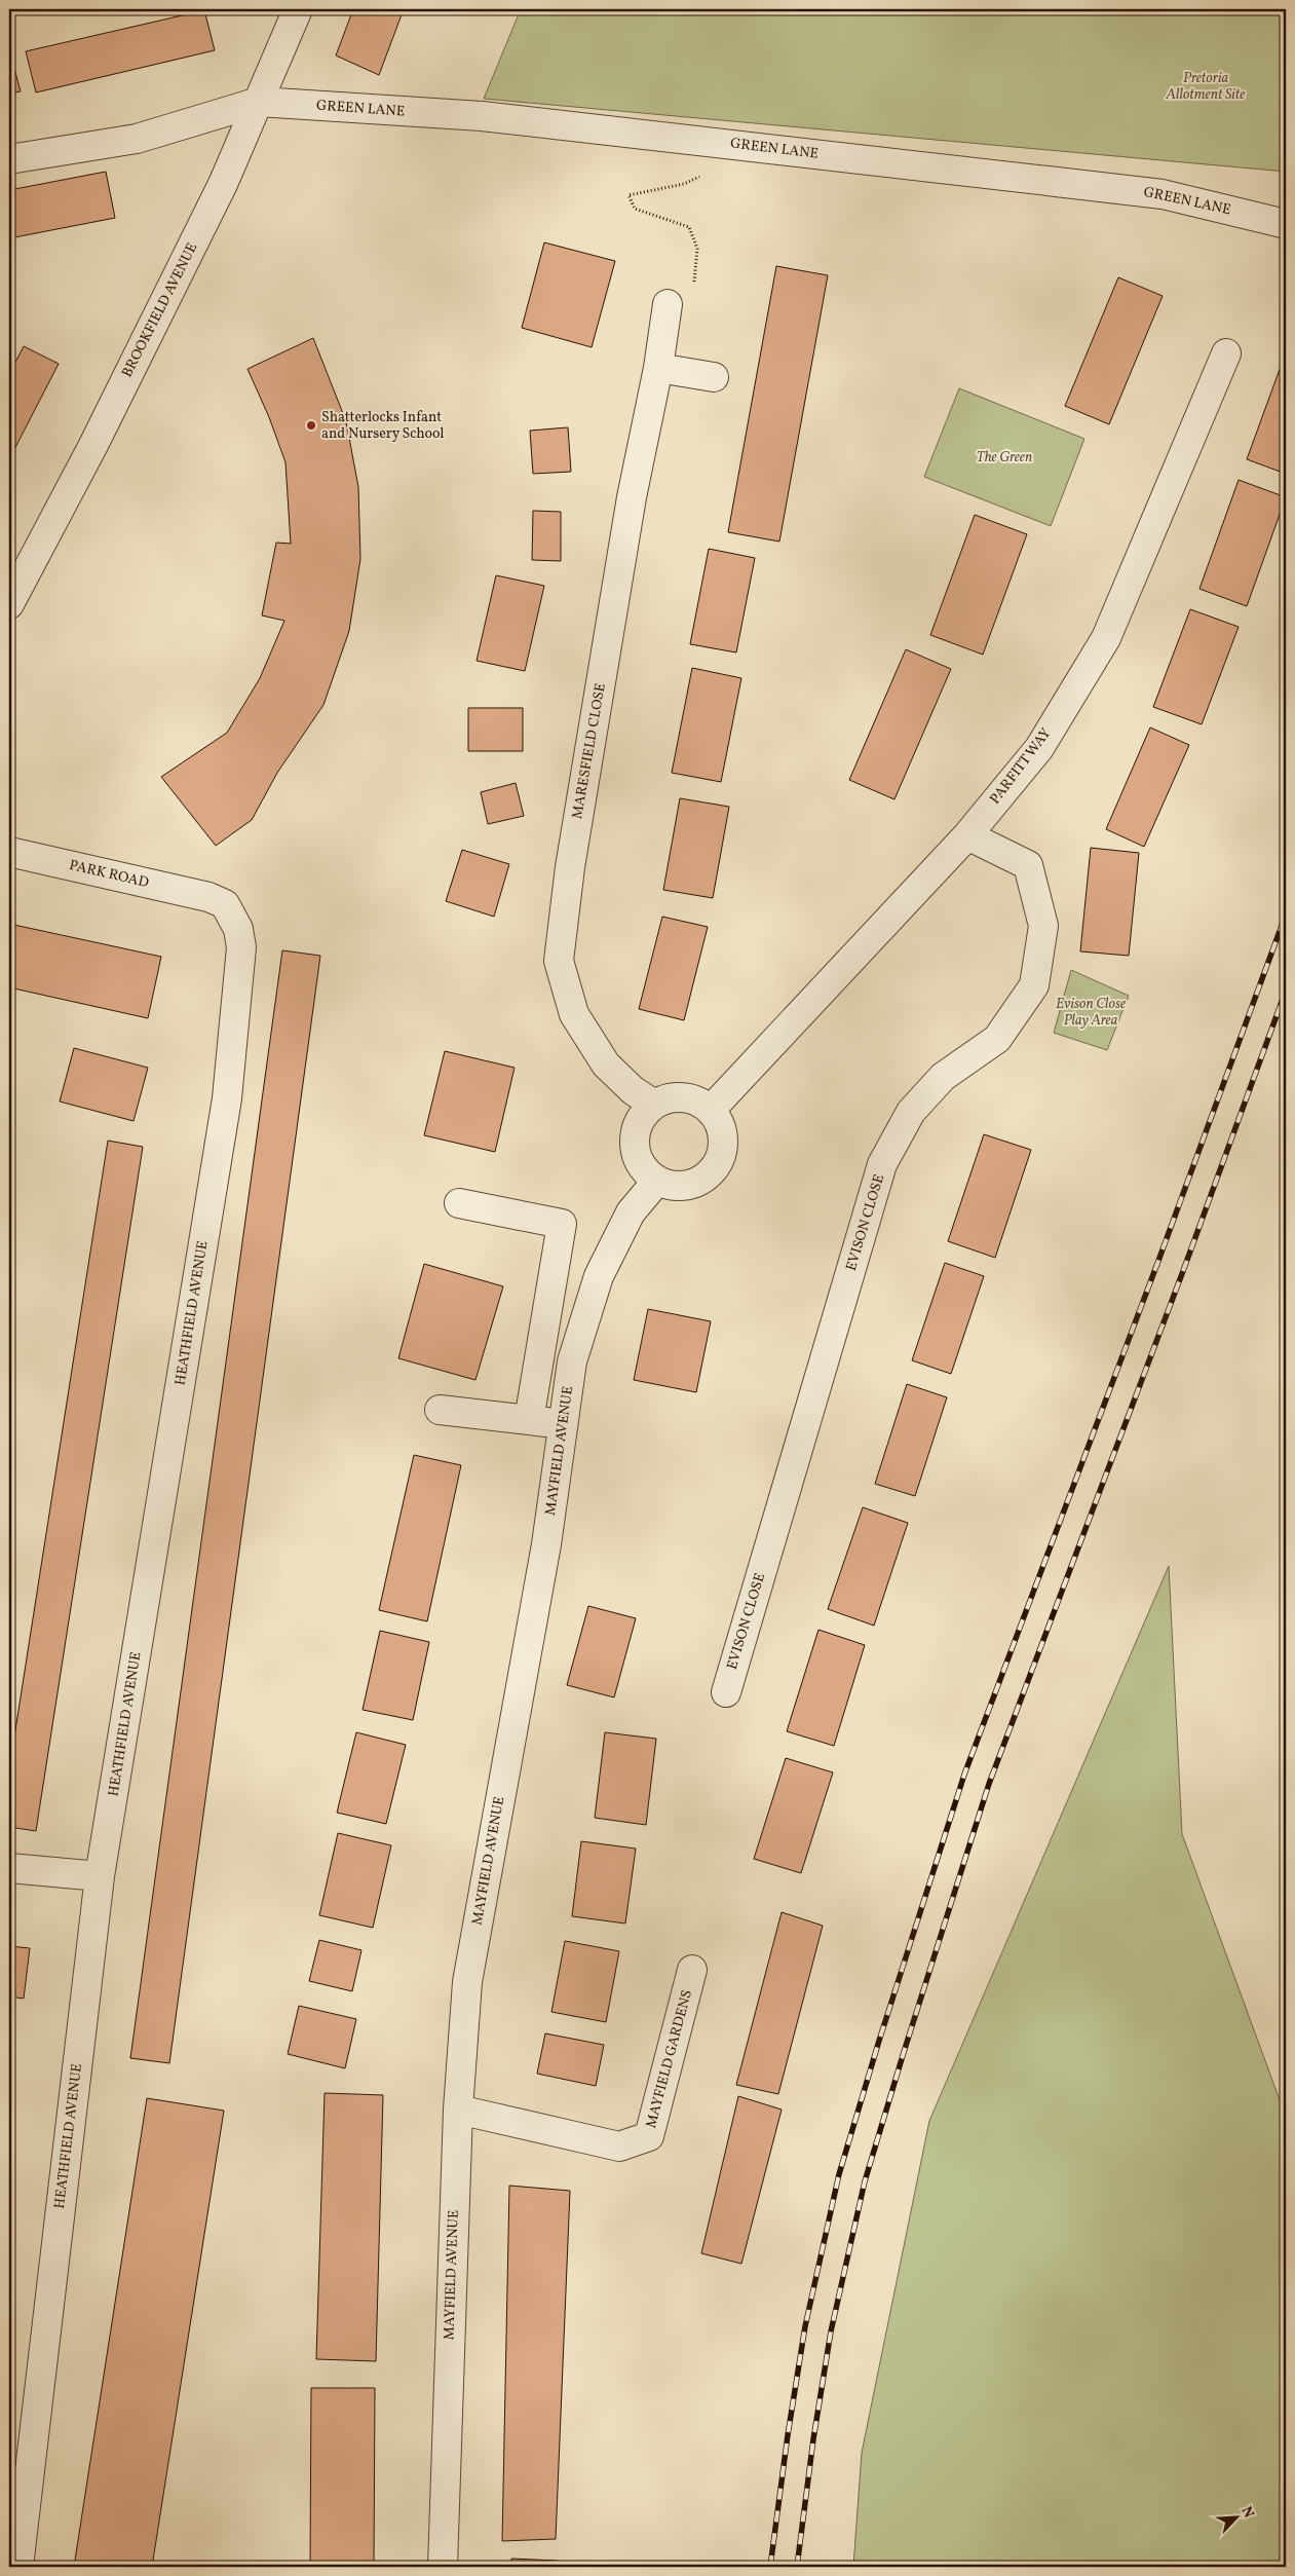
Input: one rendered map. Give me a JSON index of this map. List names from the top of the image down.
{
  "streets": {
    "street": [
      "GREEN LANE",
      "BROOKFIELD AVENUE",
      "MARESFIELD CLOSE",
      "PARFITT WAY",
      "PARK ROAD",
      "EVISON CLOSE",
      "HEATHFIELD AVENUE",
      "MAYFIELD AVENUE",
      "MAYFIELD GARDENS"
    ]
  },
  "crossings": [
    ["GREEN LANE", "BROOKFIELD AVENUE"],
    ["MARESFIELD CLOSE", "PARFITT WAY"],
    ["MARESFIELD CLOSE", "MAYFIELD AVENUE"],
    ["PARFITT WAY", "EVISON CLOSE"],
    ["PARFITT WAY", "MAYFIELD AVENUE"],
    ["PARK ROAD", "HEATHFIELD AVENUE"],
    ["MAYFIELD AVENUE", "MAYFIELD GARDENS"]
  ],
  "parks": ["Pretoria Allotment Site", "The Green", "Evison Close Play Area"],
  "places": ["Shatterlocks Infant and Nursery School"],
  "north": "top right"
}
